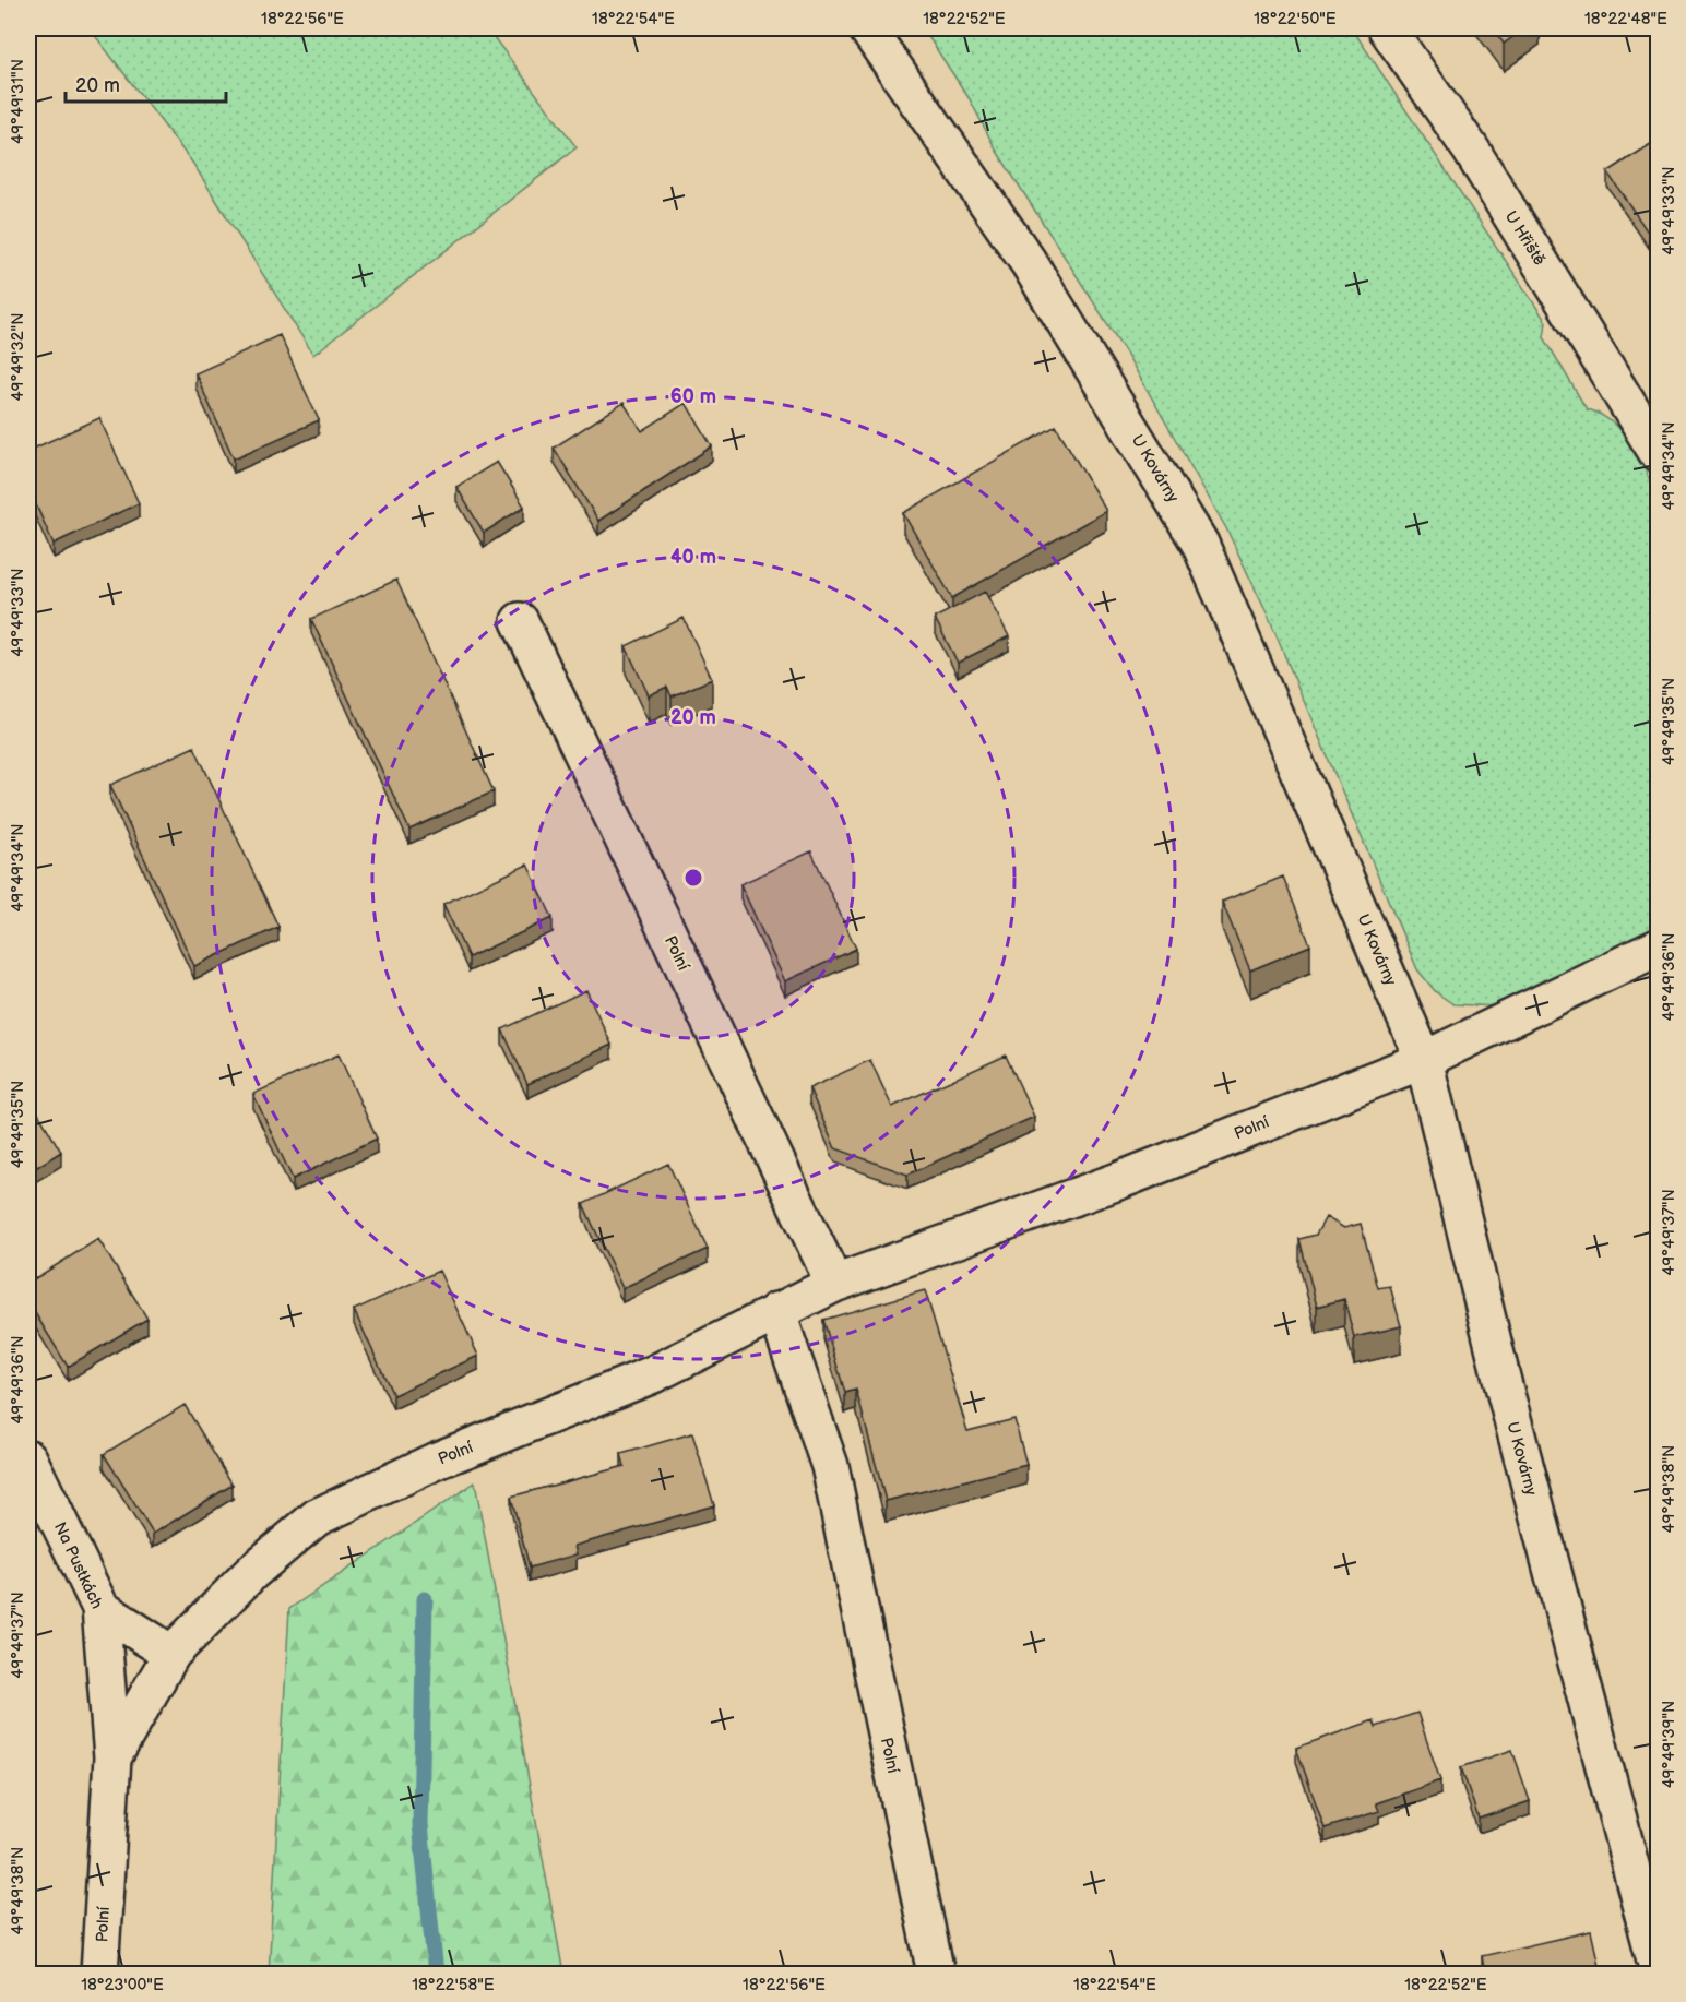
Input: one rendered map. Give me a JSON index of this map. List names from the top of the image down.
{
  "streets": {
    "street": [
      "U Hřiště",
      "U Kovárny",
      "Polní",
      "Na Pustkách"
    ]
  },
  "crossings": [
    ["U Kovárny", "Polní"],
    ["Polní", "Na Pustkách"]
  ],
  "scale_bar": "20 m",
  "coordinates": [
    "18°22'56\"E",
    "18°22'54\"E",
    "18°22'52\"E",
    "18°22'50\"E",
    "18°22'48\"E",
    "49°49'31\"N",
    "49°49'33\"N",
    "49°49'32\"N",
    "49°49'34\"N",
    "49°49'35\"N",
    "49°49'36\"N",
    "49°49'37\"N",
    "49°49'38\"N",
    "49°49'39\"N",
    "18°23'00\"E",
    "18°22'58\"E"
  ],
  "rings": ["60 m", "40 m", "20 m"]
}
